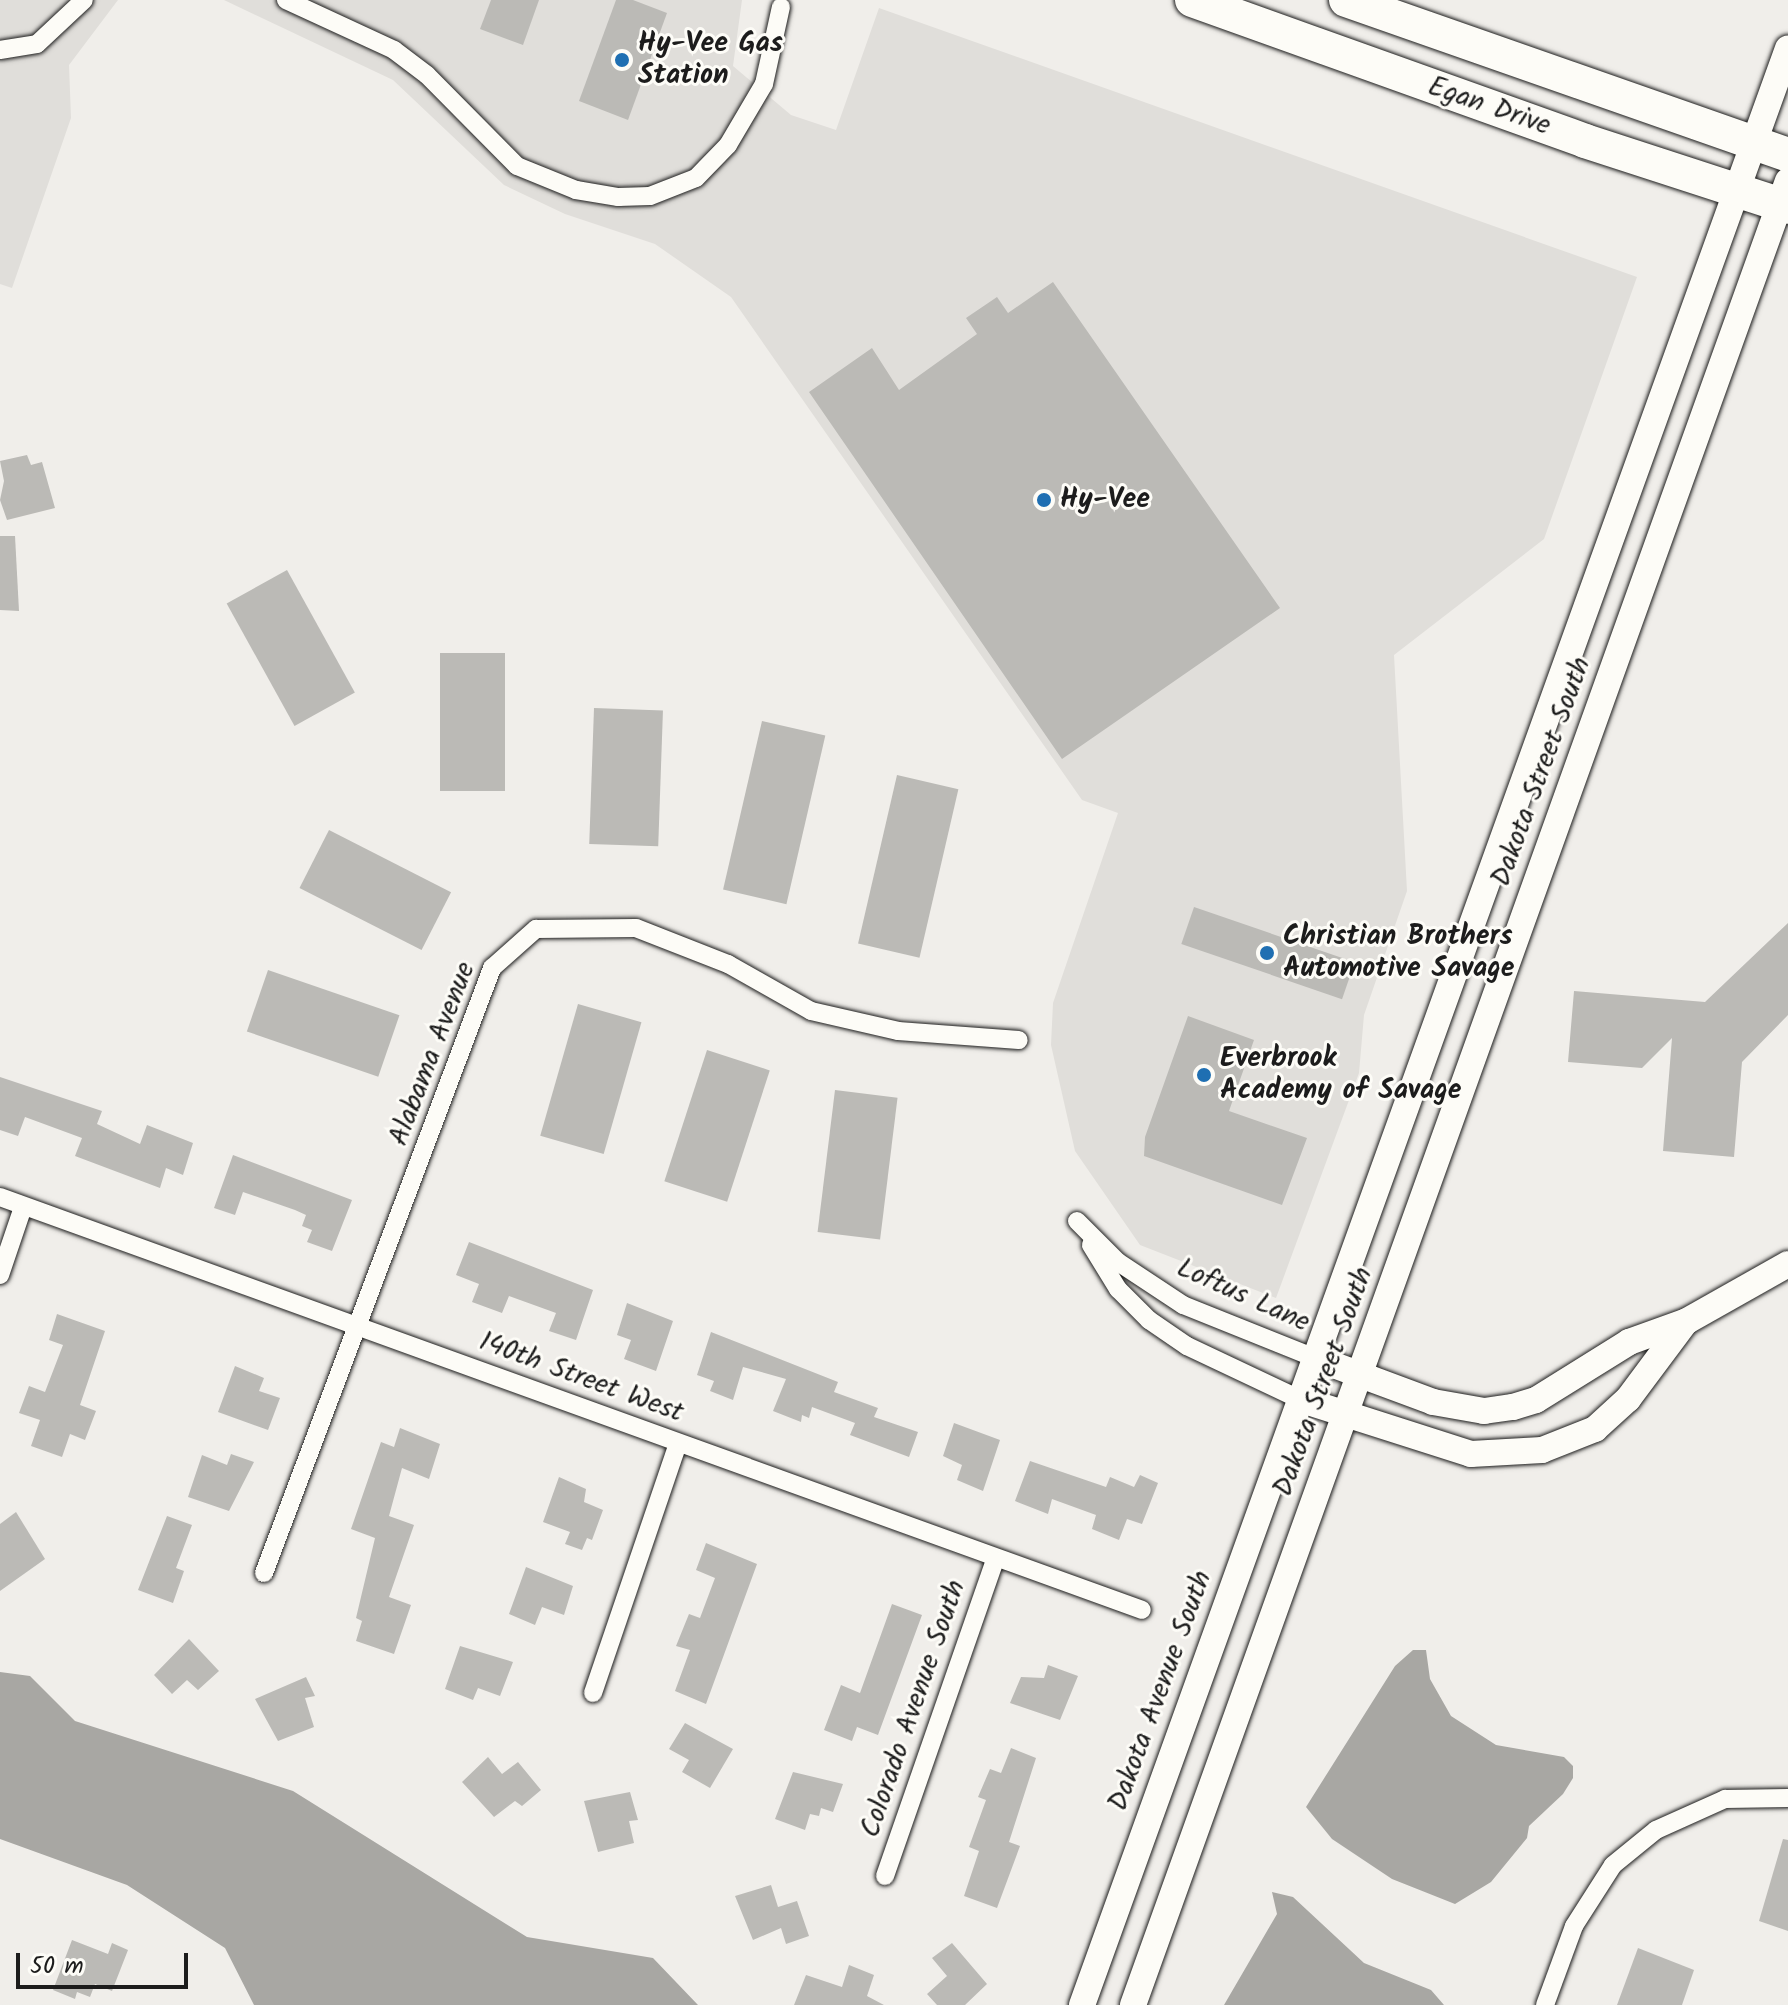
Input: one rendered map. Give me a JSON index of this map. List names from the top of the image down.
{
  "streets": {
    "highway": ["Egan Drive"],
    "main road": ["Dakota Street South", "Dakota Avenue South"],
    "street": [
      "Alabama Avenue",
      "Loftus Lane",
      "140th Street West",
      "Colorado Avenue South"
    ]
  },
  "crossings": [
    ["Egan Drive", "Dakota Street South"],
    ["Dakota Street South", "Loftus Lane"],
    ["Dakota Street South", "Dakota Avenue South"],
    ["Alabama Avenue", "140th Street West"],
    ["140th Street West", "Colorado Avenue South"]
  ],
  "places": [
    "Hy-Vee Gas Station",
    "Hy-Vee",
    "Christian Brothers Automotive Savage",
    "Everbrook Academy of Savage"
  ],
  "scale_bar": "50 m"
}
